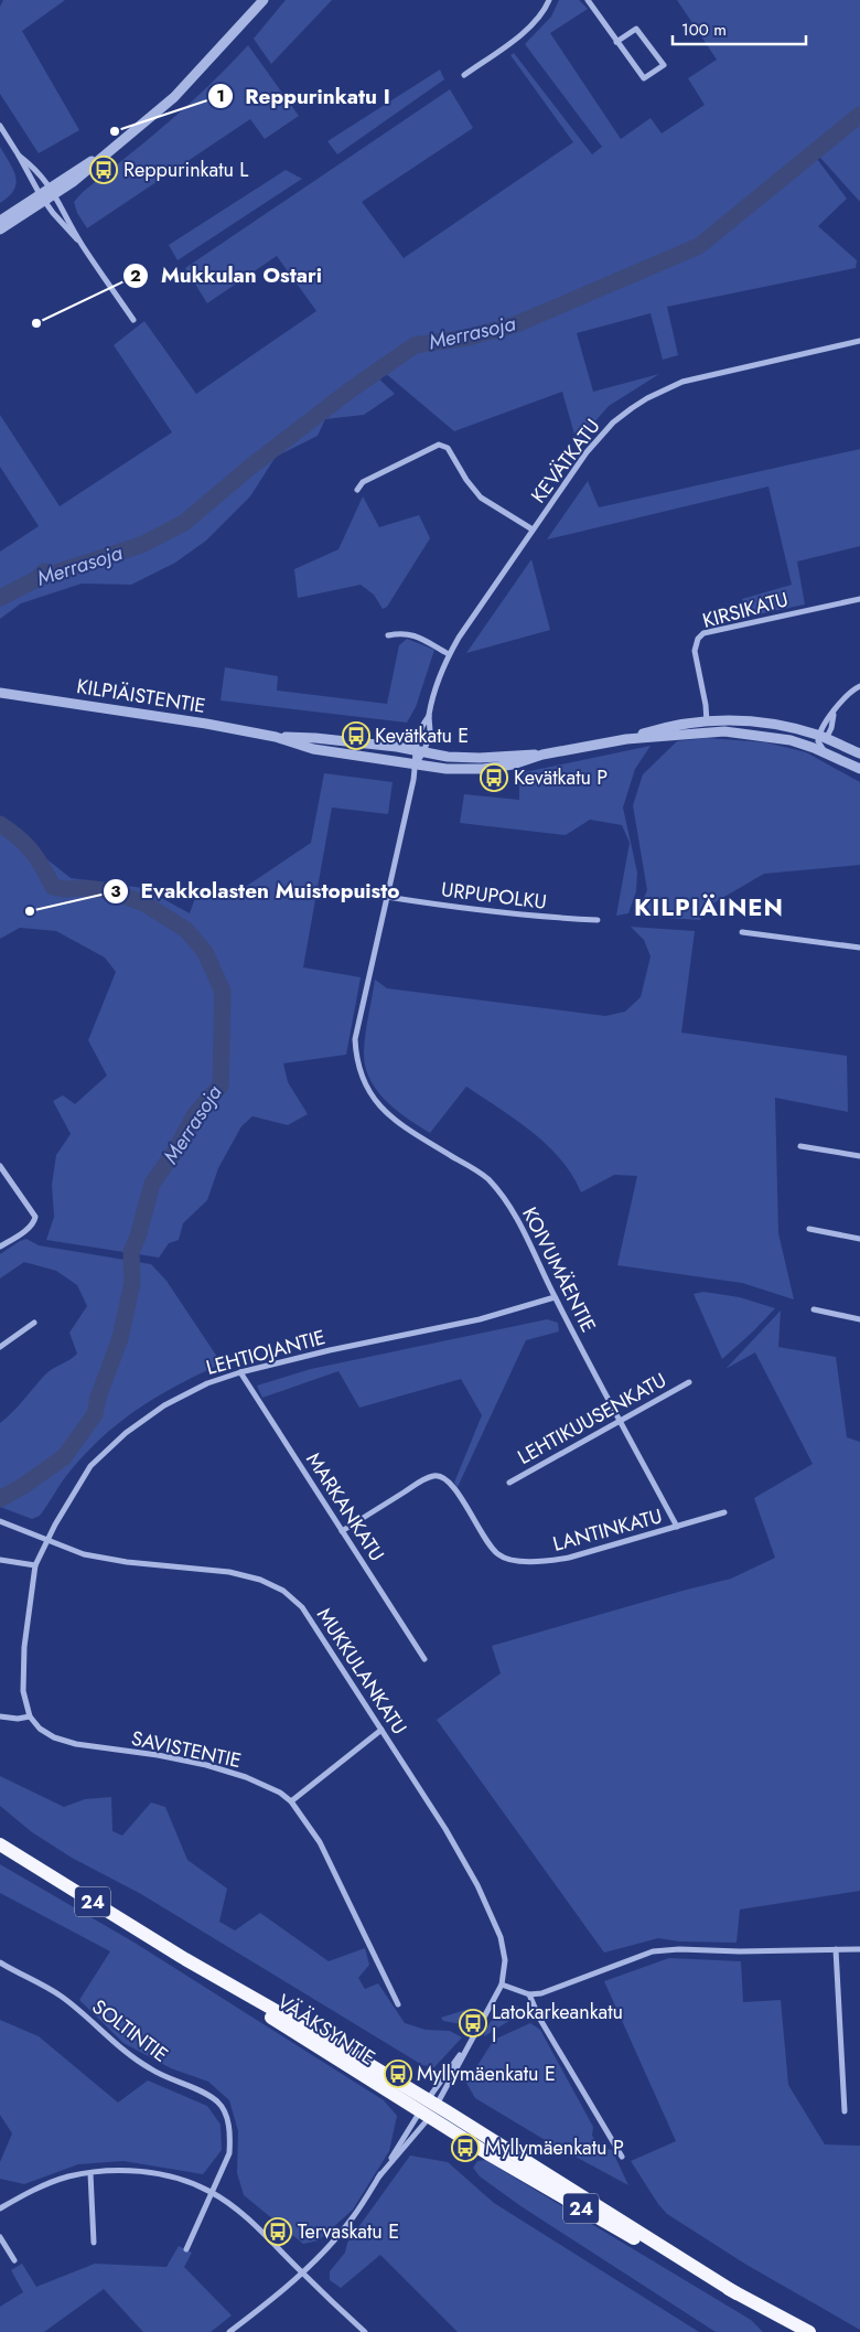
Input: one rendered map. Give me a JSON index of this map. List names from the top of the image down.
{
  "streets": {
    "highway": ["24", "VÄÄKSYNTIE"],
    "street": [
      "KEVÄTKATU",
      "KIRSIKATU",
      "KILPIÄISTENTIE",
      "URPUPOLKU",
      "KOIVUMÄENTIE",
      "LEHTIOJANTIE",
      "LEHTIKUUSENKATU",
      "MARKANKATU",
      "LANTINKATU",
      "MUKKULANKATU",
      "SAVISTENTIE",
      "SOLTINTIE"
    ]
  },
  "crossings": [
    ["KEVÄTKATU", "KILPIÄISTENTIE"],
    ["KEVÄTKATU", "KOIVUMÄENTIE"],
    ["KIRSIKATU", "KILPIÄISTENTIE"],
    ["KILPIÄISTENTIE", "KOIVUMÄENTIE"],
    ["URPUPOLKU", "KOIVUMÄENTIE"],
    ["KOIVUMÄENTIE", "LEHTIOJANTIE"],
    ["KOIVUMÄENTIE", "LEHTIKUUSENKATU"],
    ["KOIVUMÄENTIE", "LANTINKATU"],
    ["LEHTIOJANTIE", "MARKANKATU"],
    ["LEHTIOJANTIE", "MUKKULANKATU"],
    ["MARKANKATU", "LANTINKATU"],
    ["MUKKULANKATU", "VÄÄKSYNTIE"]
  ],
  "districts": ["KILPIÄINEN"],
  "water": ["Merrasoja"],
  "places": {
    "other": ["Reppurinkatu I", "Mukkulan Ostari", "Evakkolasten Muistopuisto"],
    "bus stop": [
      "Reppurinkatu L",
      "Kevätkatu E",
      "Kevätkatu P",
      "Latokarkeankatu I",
      "Myllymäenkatu E",
      "Myllymäenkatu P",
      "Tervaskatu E"
    ]
  },
  "scale_bar": "100 m"
}
